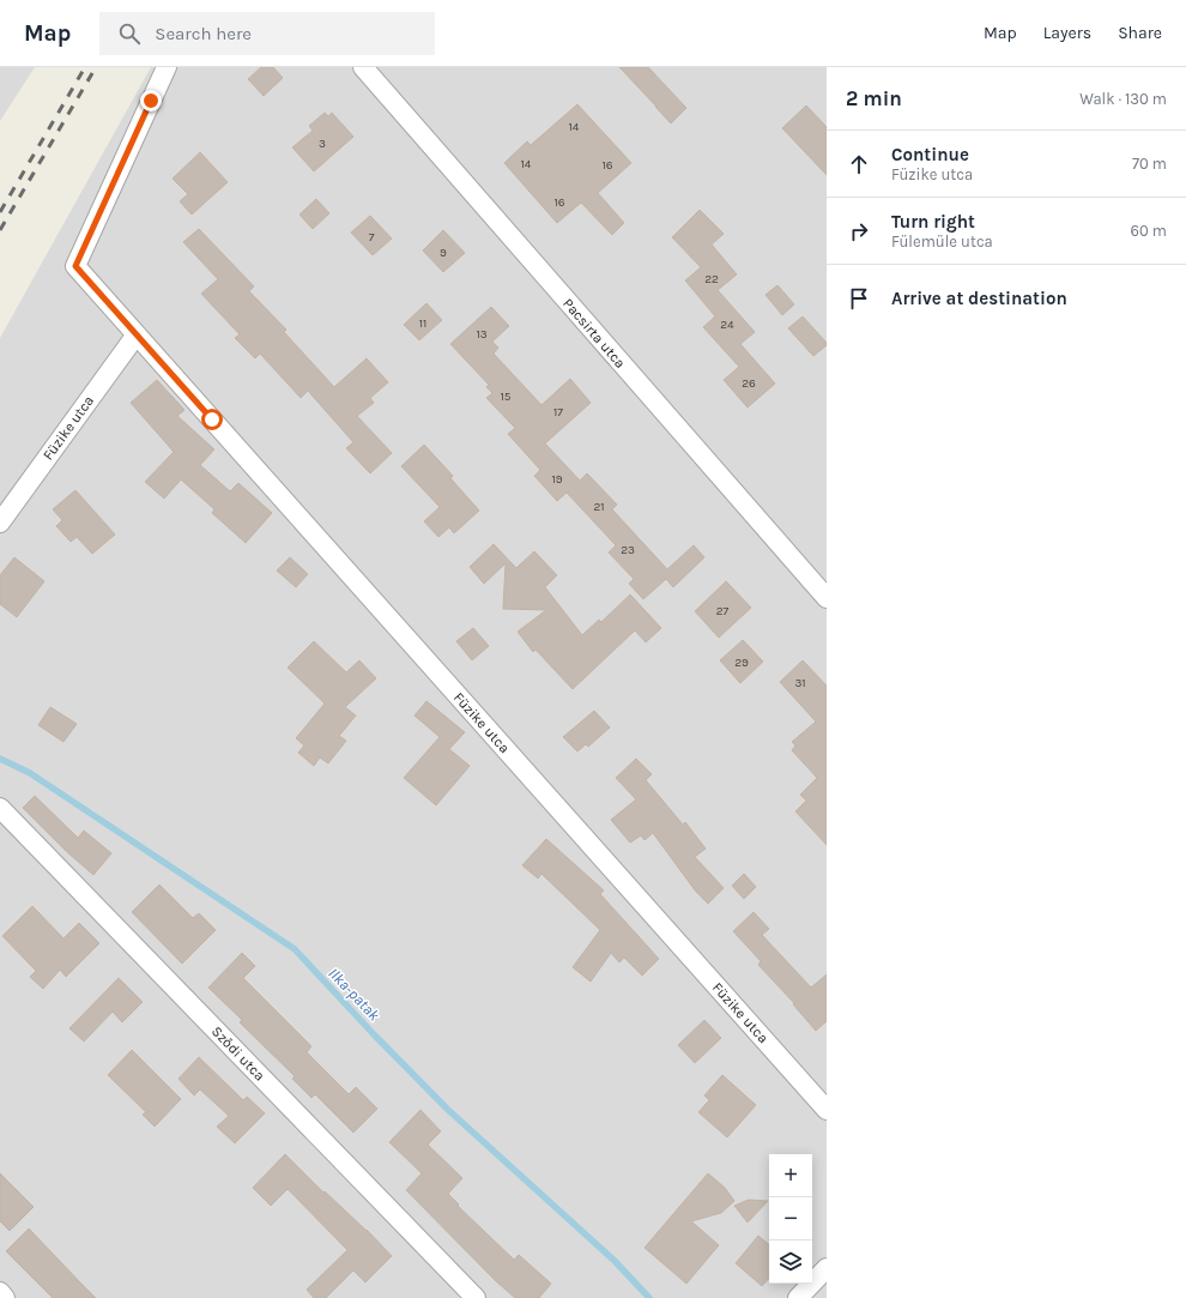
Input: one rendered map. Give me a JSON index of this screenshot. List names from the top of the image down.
{
  "streets": {
    "street": ["Pacsirta utca", "Füzike utca", "Sződi utca"]
  },
  "water": ["Ilka-patak"],
  "house_numbers": [
    "14",
    "3",
    "14",
    "16",
    "16",
    "7",
    "9",
    "22",
    "11",
    "24",
    "13",
    "26",
    "15",
    "17",
    "19",
    "21",
    "23",
    "27",
    "29",
    "31"
  ],
  "page": {
    "header": "Map",
    "search": "Search here",
    "nav": ["Map", "Layers", "Share"],
    "heading": ["2 min", "Walk · 130 m"],
    "list": [
      ["Continue", "Füzike utca", "70 m"],
      ["Turn right", "Fülemüle utca", "60 m"],
      "Arrive at destination"
    ],
    "map_buttons": ["+", "−"]
  }
}
